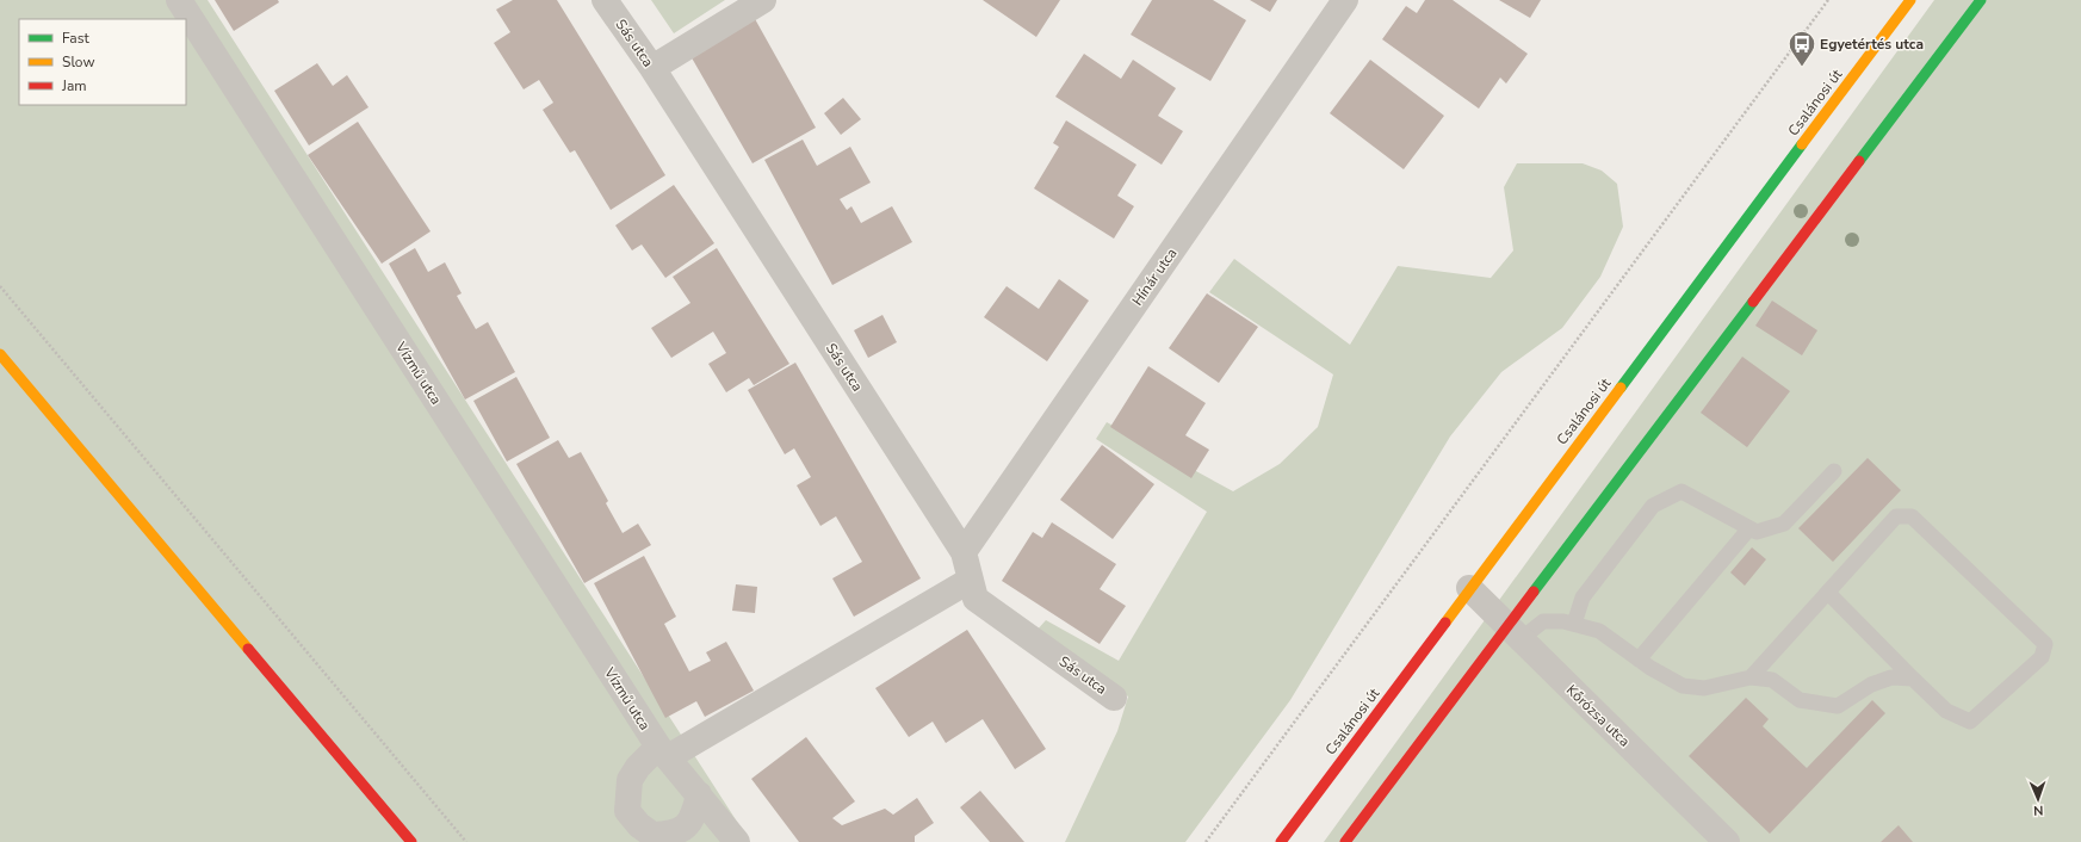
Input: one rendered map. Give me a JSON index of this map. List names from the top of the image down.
{
  "streets": {
    "street": [
      "Sás utca",
      "Csalánosi út",
      "Hínár utca",
      "Vízmű utca",
      "Kőrózsa utca"
    ]
  },
  "crossings": [
    ["Sás utca", "Hínár utca"],
    ["Csalánosi út", "Kőrózsa utca"]
  ],
  "places": {
    "bus stop": ["Egyetértés utca"]
  },
  "legend": ["Fast", "Slow", "Jam"],
  "north": "bottom"
}
